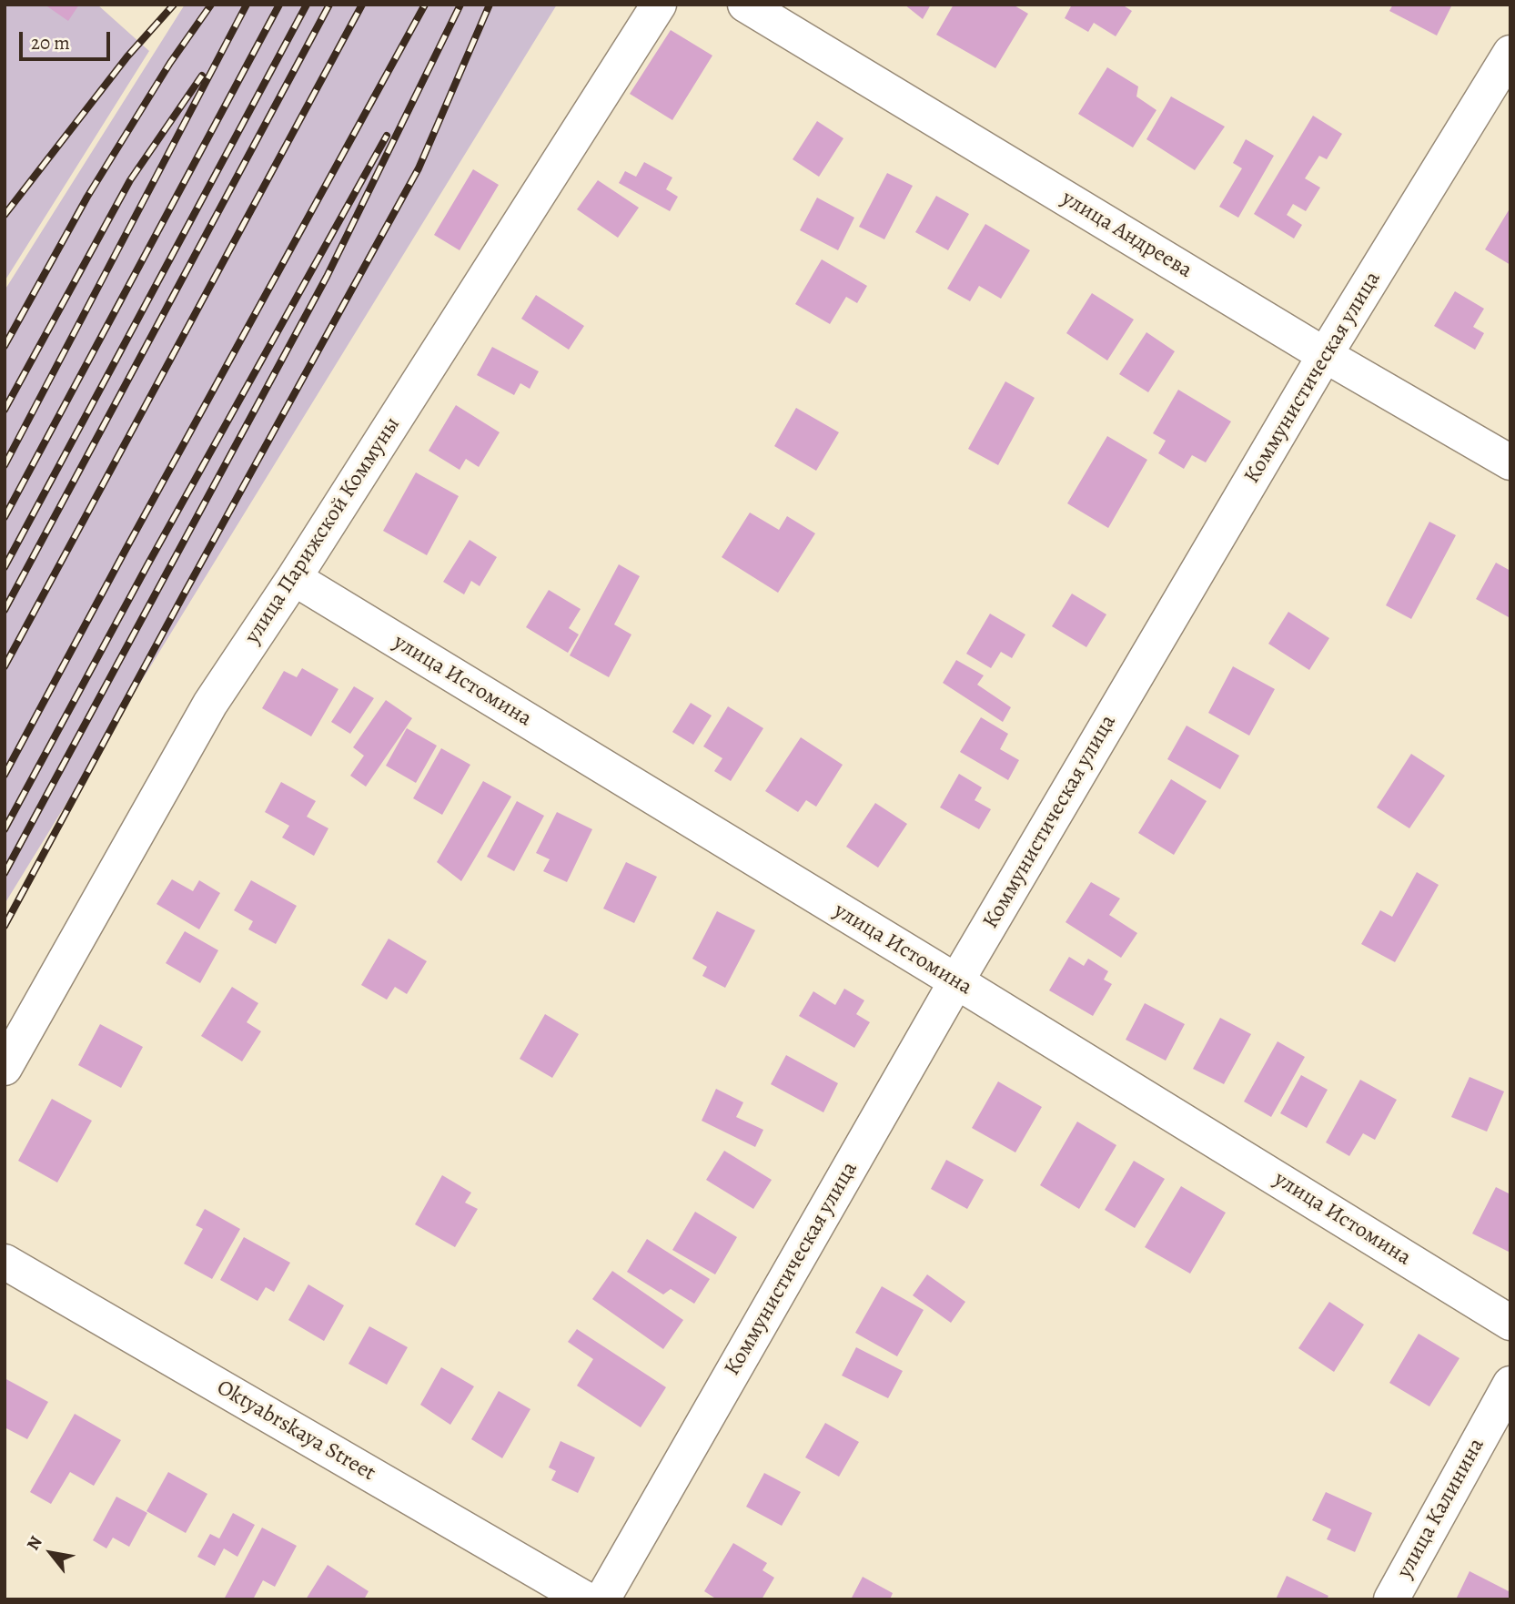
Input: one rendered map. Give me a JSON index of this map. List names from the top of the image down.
{
  "streets": {
    "street": [
      "улица Андреева",
      "Коммунистическая улица",
      "улица Парижской Коммуны",
      "улица Истомина",
      "Oktyabrskaya Street",
      "улица Калинина"
    ]
  },
  "crossings": [
    ["улица Андреева", "Коммунистическая улица"],
    ["Коммунистическая улица", "улица Истомина"],
    ["улица Парижской Коммуны", "улица Истомина"]
  ],
  "scale_bar": "20 m",
  "north": "top left"
}
